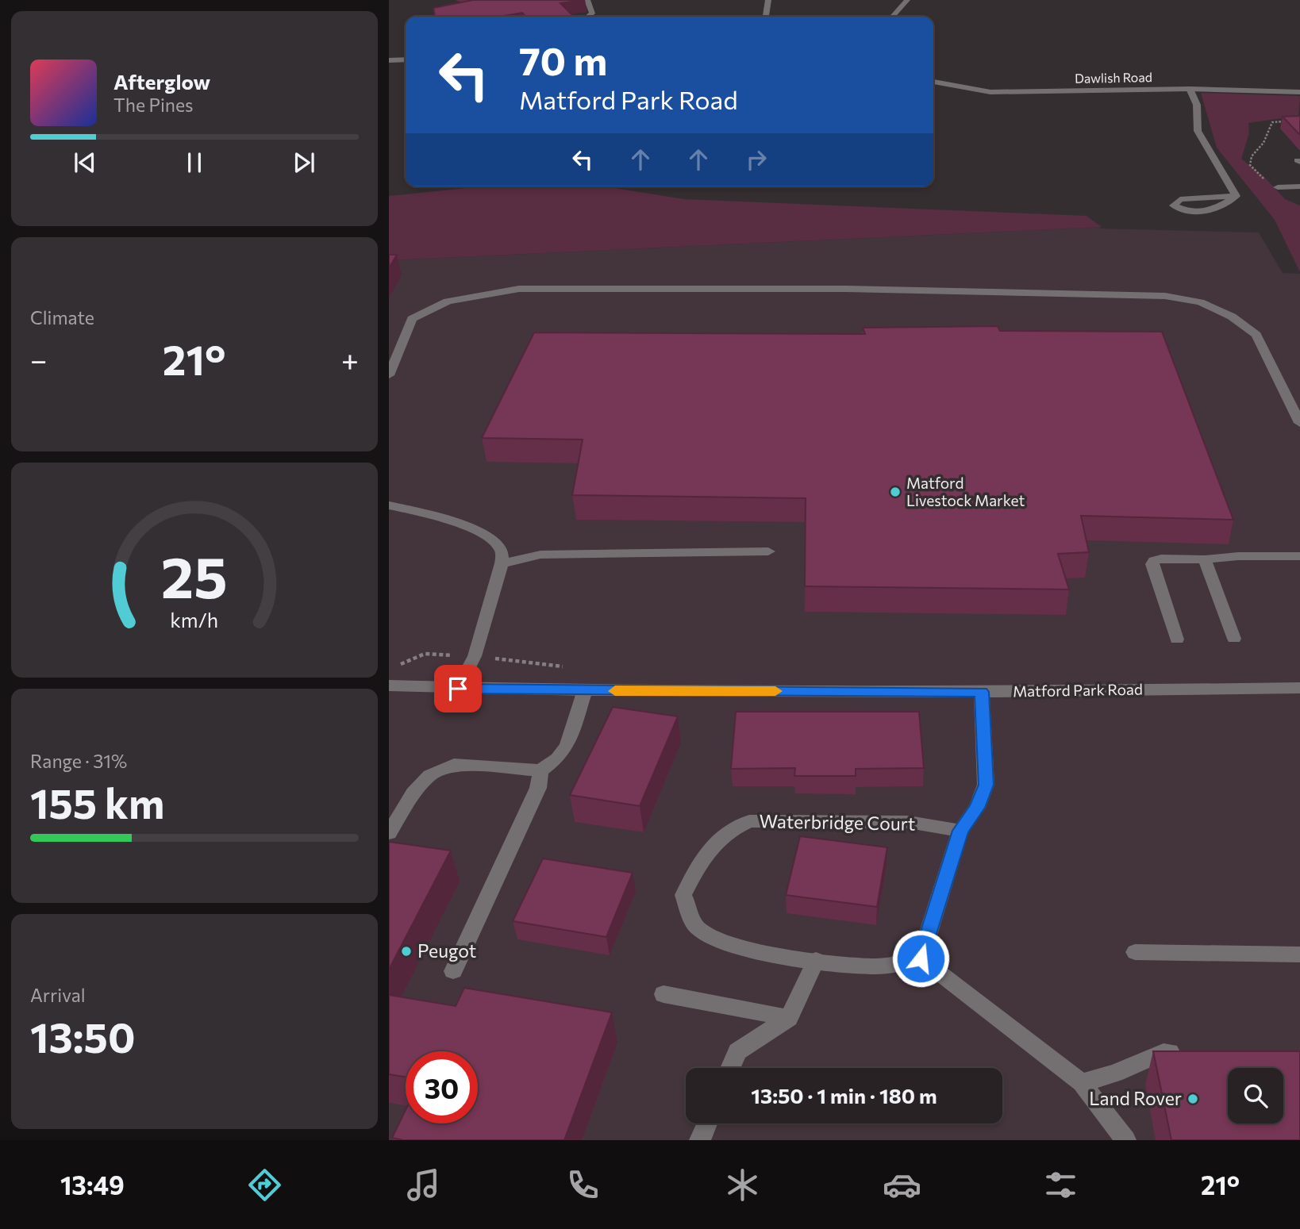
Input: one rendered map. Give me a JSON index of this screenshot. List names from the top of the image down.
{
  "streets": {
    "street": ["Dawlish Road", "Matford Park Road", "Waterbridge Court"]
  },
  "places": ["Matford Livestock Market", "Peugot", "Land Rover"],
  "page": {
    "turn": ["70 m", "Matford Park Road"],
    "song": ["Afterglow", "The Pines"],
    "tile": [
      "Climate",
      ["Range · 31%", "155 km"],
      ["Arrival", "13:50"]
    ],
    "heat": ["−", "21°", "+"],
    "limit": "30",
    "trip": "13:50 · 1 min · 180 m",
    "tabs": ["13:49", "21°"],
    "gauge": ["25", "km/h"]
  }
}
